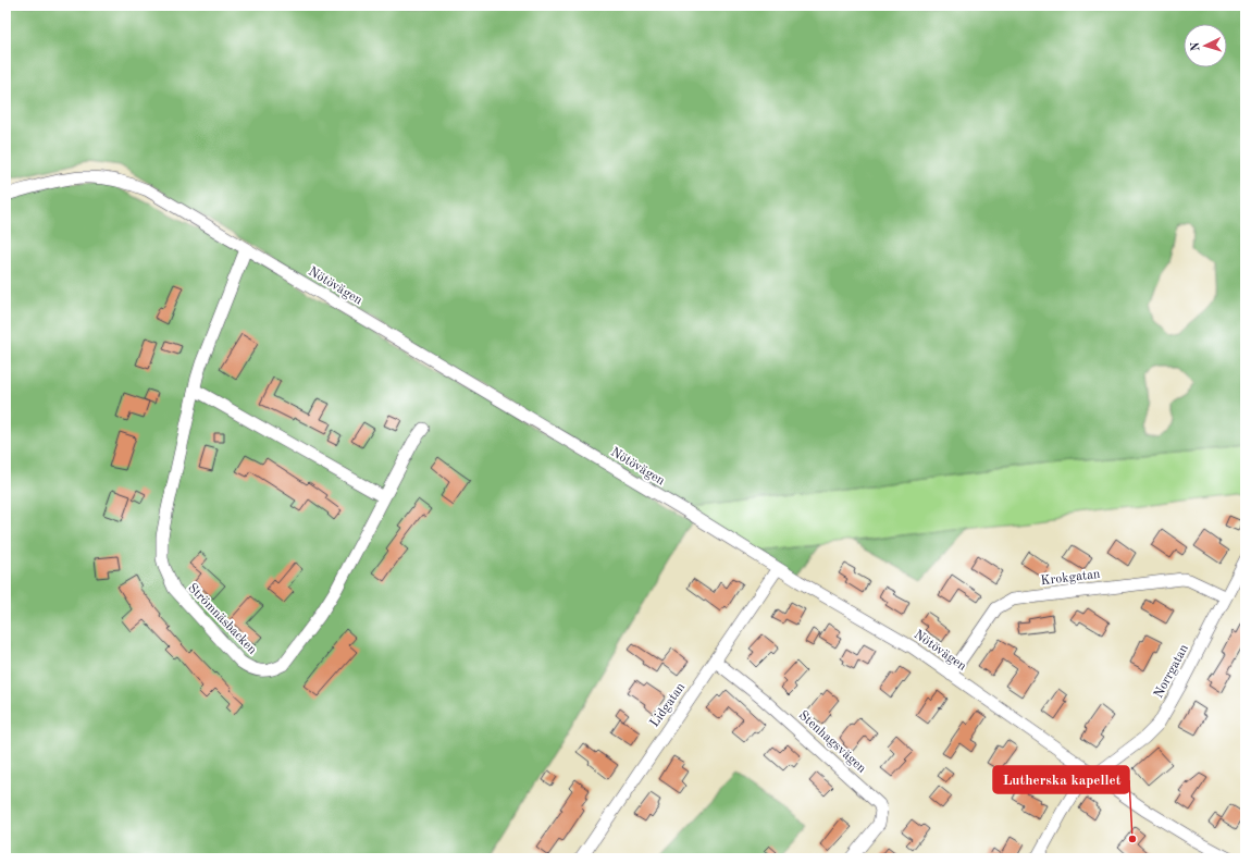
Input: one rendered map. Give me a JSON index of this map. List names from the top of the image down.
{
  "streets": {
    "street": [
      "Nötövägen",
      "Krokgatan",
      "Strömnäsbacken",
      "Norrgatan",
      "Lidgatan",
      "Stenhagsvägen"
    ]
  },
  "crossings": [
    ["Nötövägen", "Krokgatan"],
    ["Nötövägen", "Strömnäsbacken"],
    ["Nötövägen", "Norrgatan"],
    ["Nötövägen", "Lidgatan"],
    ["Krokgatan", "Norrgatan"],
    ["Lidgatan", "Stenhagsvägen"]
  ],
  "places": ["Lutherska kapellet"],
  "north": "left"
}
